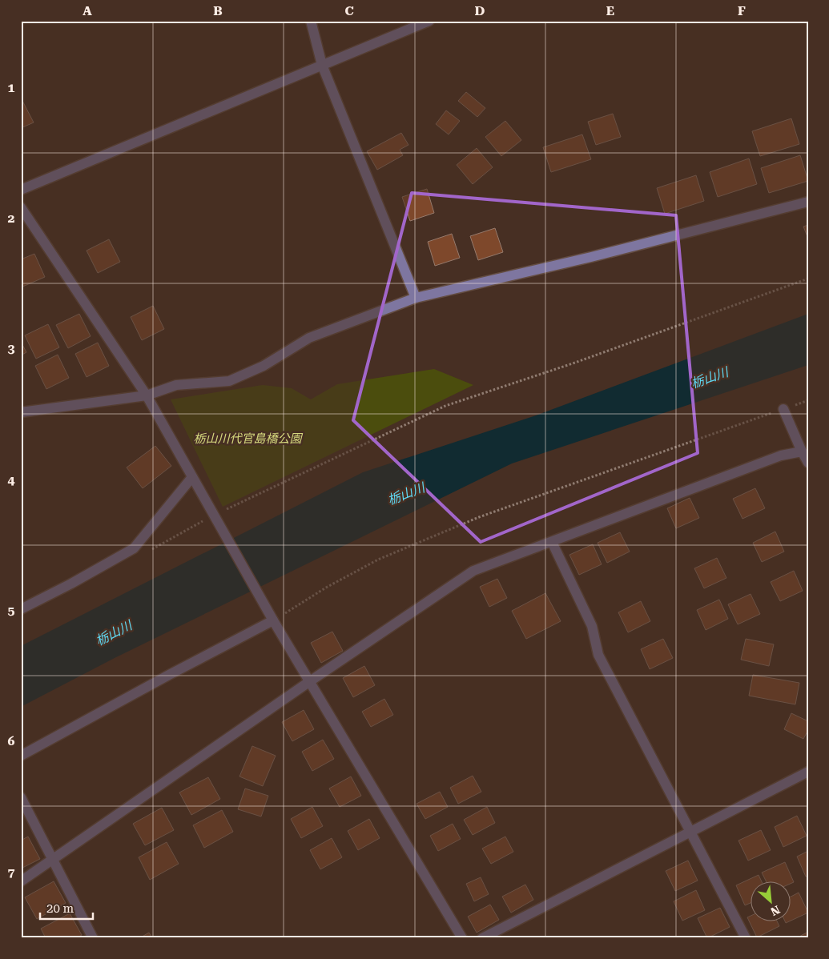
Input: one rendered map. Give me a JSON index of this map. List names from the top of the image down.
{
  "water": ["栃山川"],
  "parks": ["栃山川代官島橋公園"],
  "scale_bar": "20 m",
  "north": "bottom right",
  "grid": {
    "columns": [
      "A",
      "B",
      "C",
      "D",
      "E",
      "F"
    ],
    "rows": [
      "1",
      "2",
      "3",
      "4",
      "5",
      "6",
      "7"
    ]
  }
}
